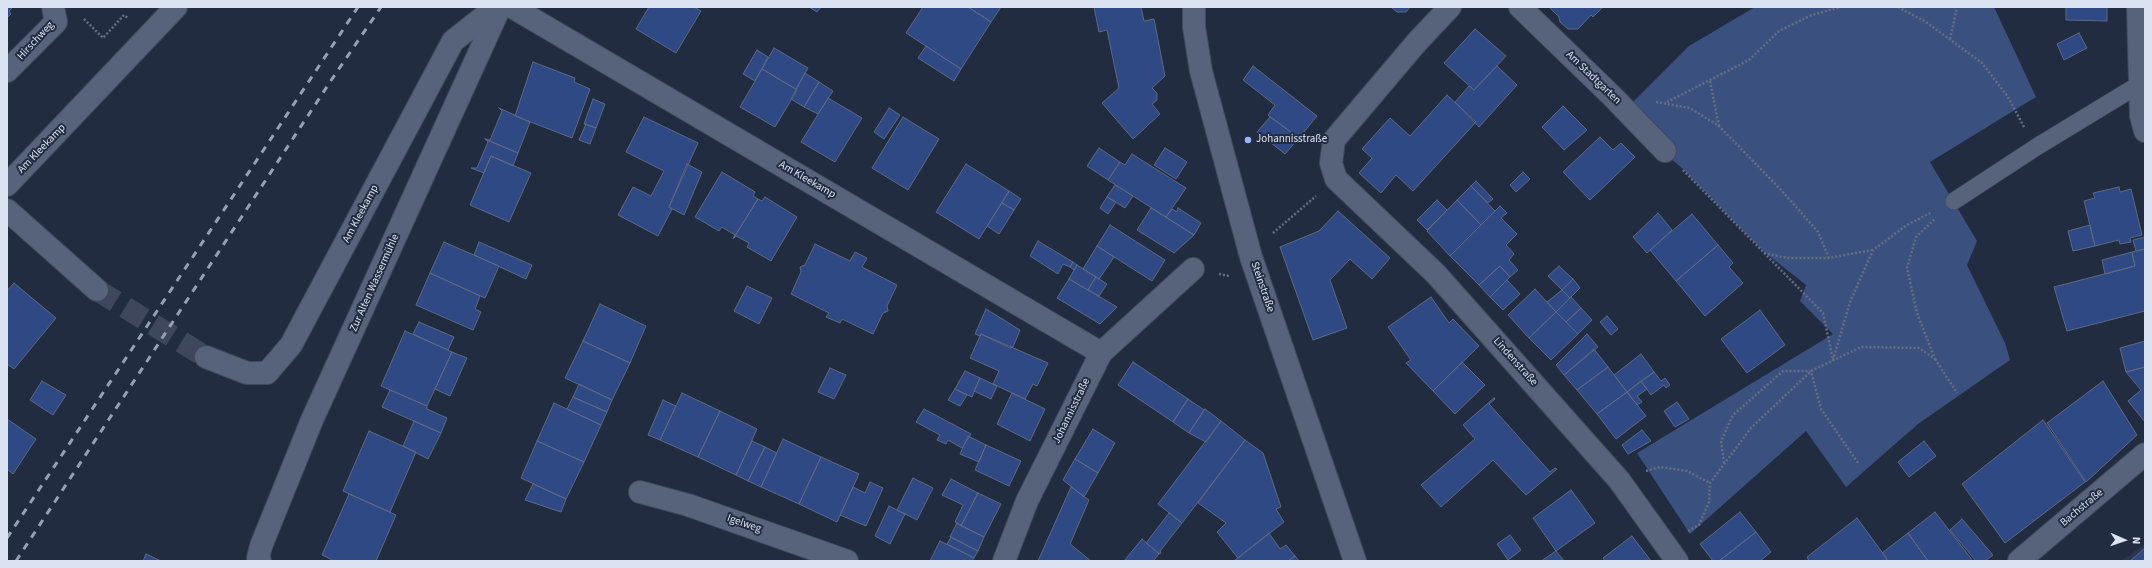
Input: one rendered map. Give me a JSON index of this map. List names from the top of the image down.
{
  "streets": {
    "street": [
      "Hirschweg",
      "Am Stadtgarten",
      "Am Kleekamp",
      "Zur Alten Wassermühle",
      "Steinstraße",
      "Lindenstraße",
      "Johannisstraße",
      "Bachstraße",
      "Igelweg"
    ]
  },
  "crossings": [
    ["Am Kleekamp", "Johannisstraße"]
  ],
  "places": ["Johannisstraße"],
  "north": "right"
}
